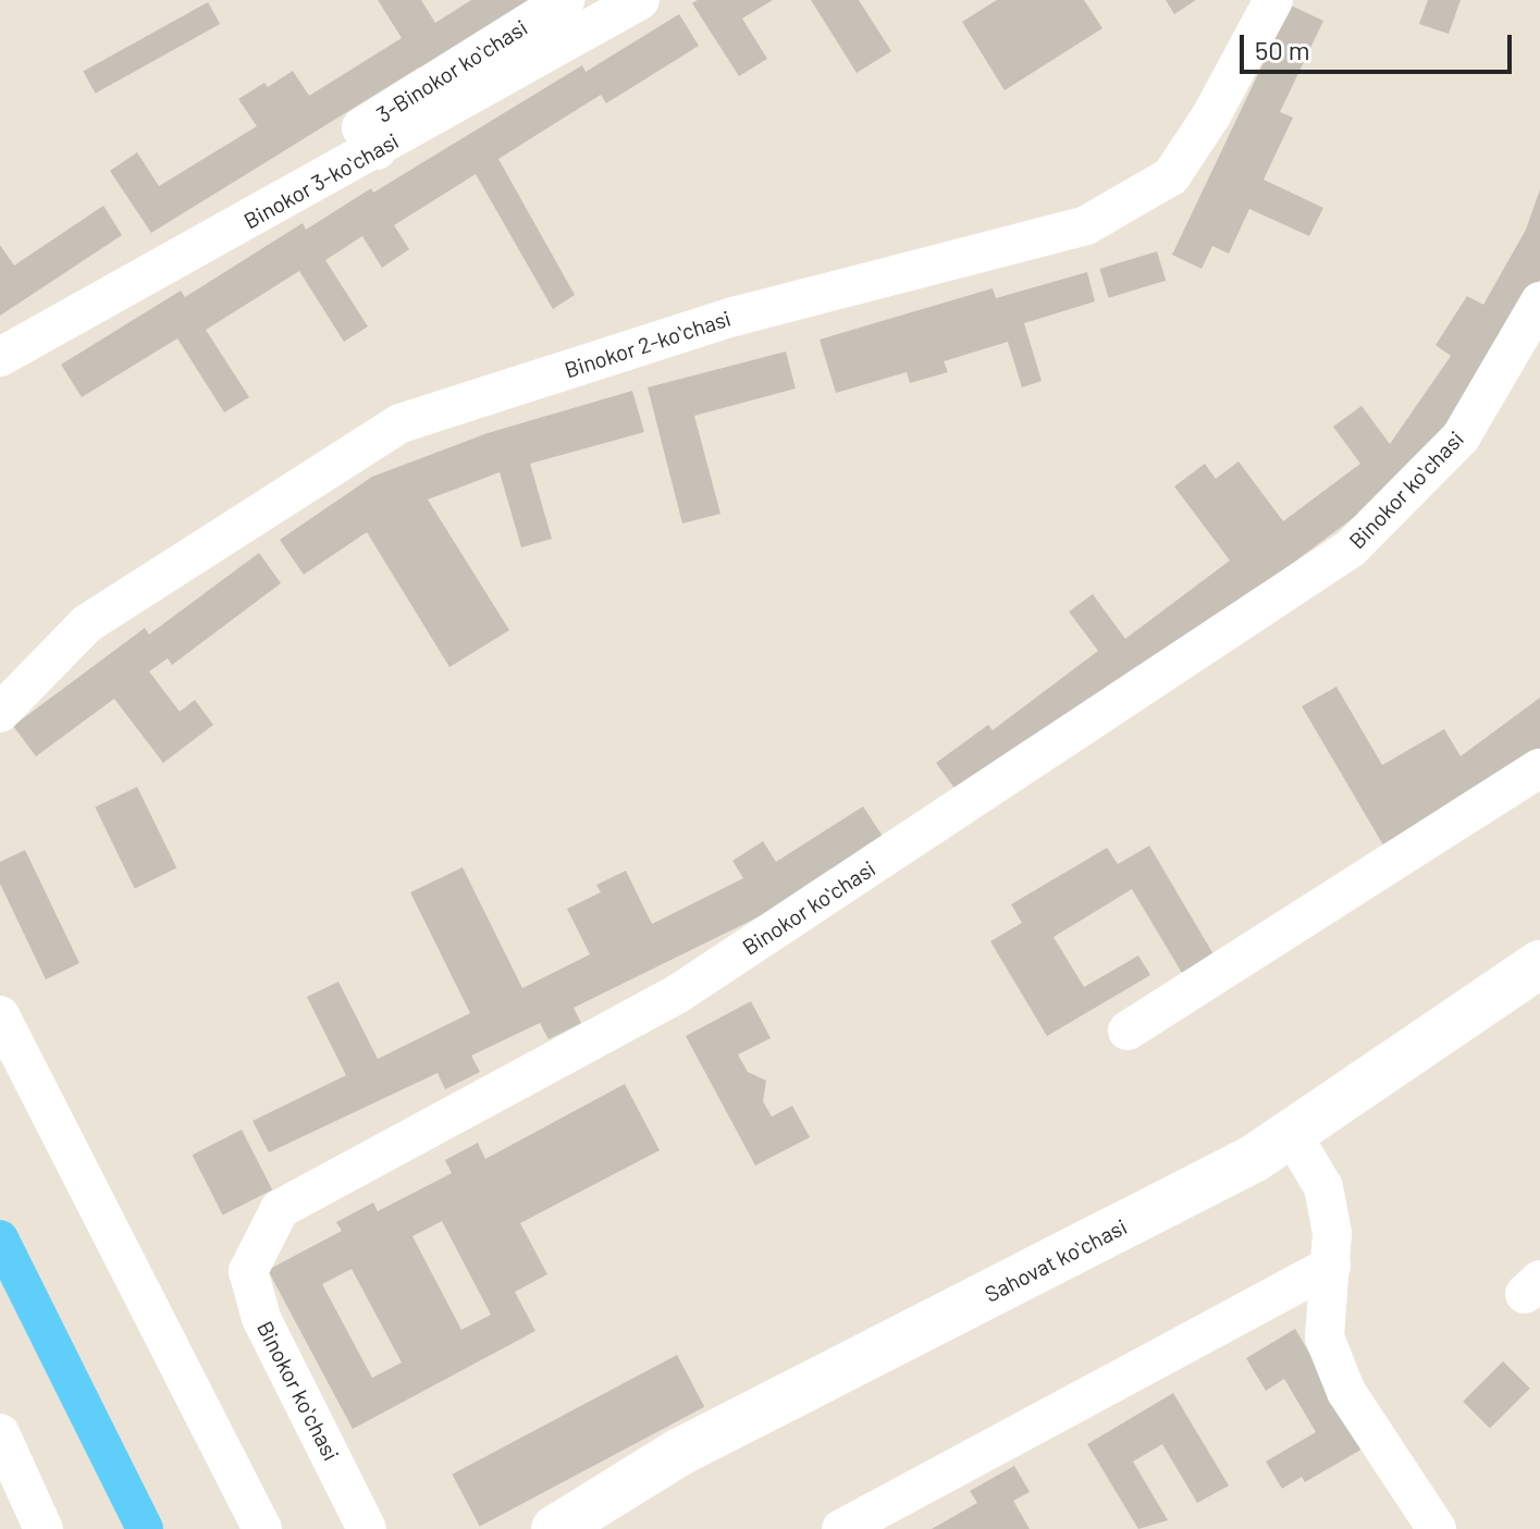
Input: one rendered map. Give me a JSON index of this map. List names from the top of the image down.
{
  "streets": {
    "street": [
      "3-Binokor koʻchasi",
      "Binokor 3-koʻchasi",
      "Binokor 2-koʻchasi",
      "Binokor koʻchasi",
      "Sahovat koʻchasi"
    ]
  },
  "crossings": [
    ["3-Binokor koʻchasi", "Binokor 3-koʻchasi"]
  ],
  "scale_bar": "50 m"
}
